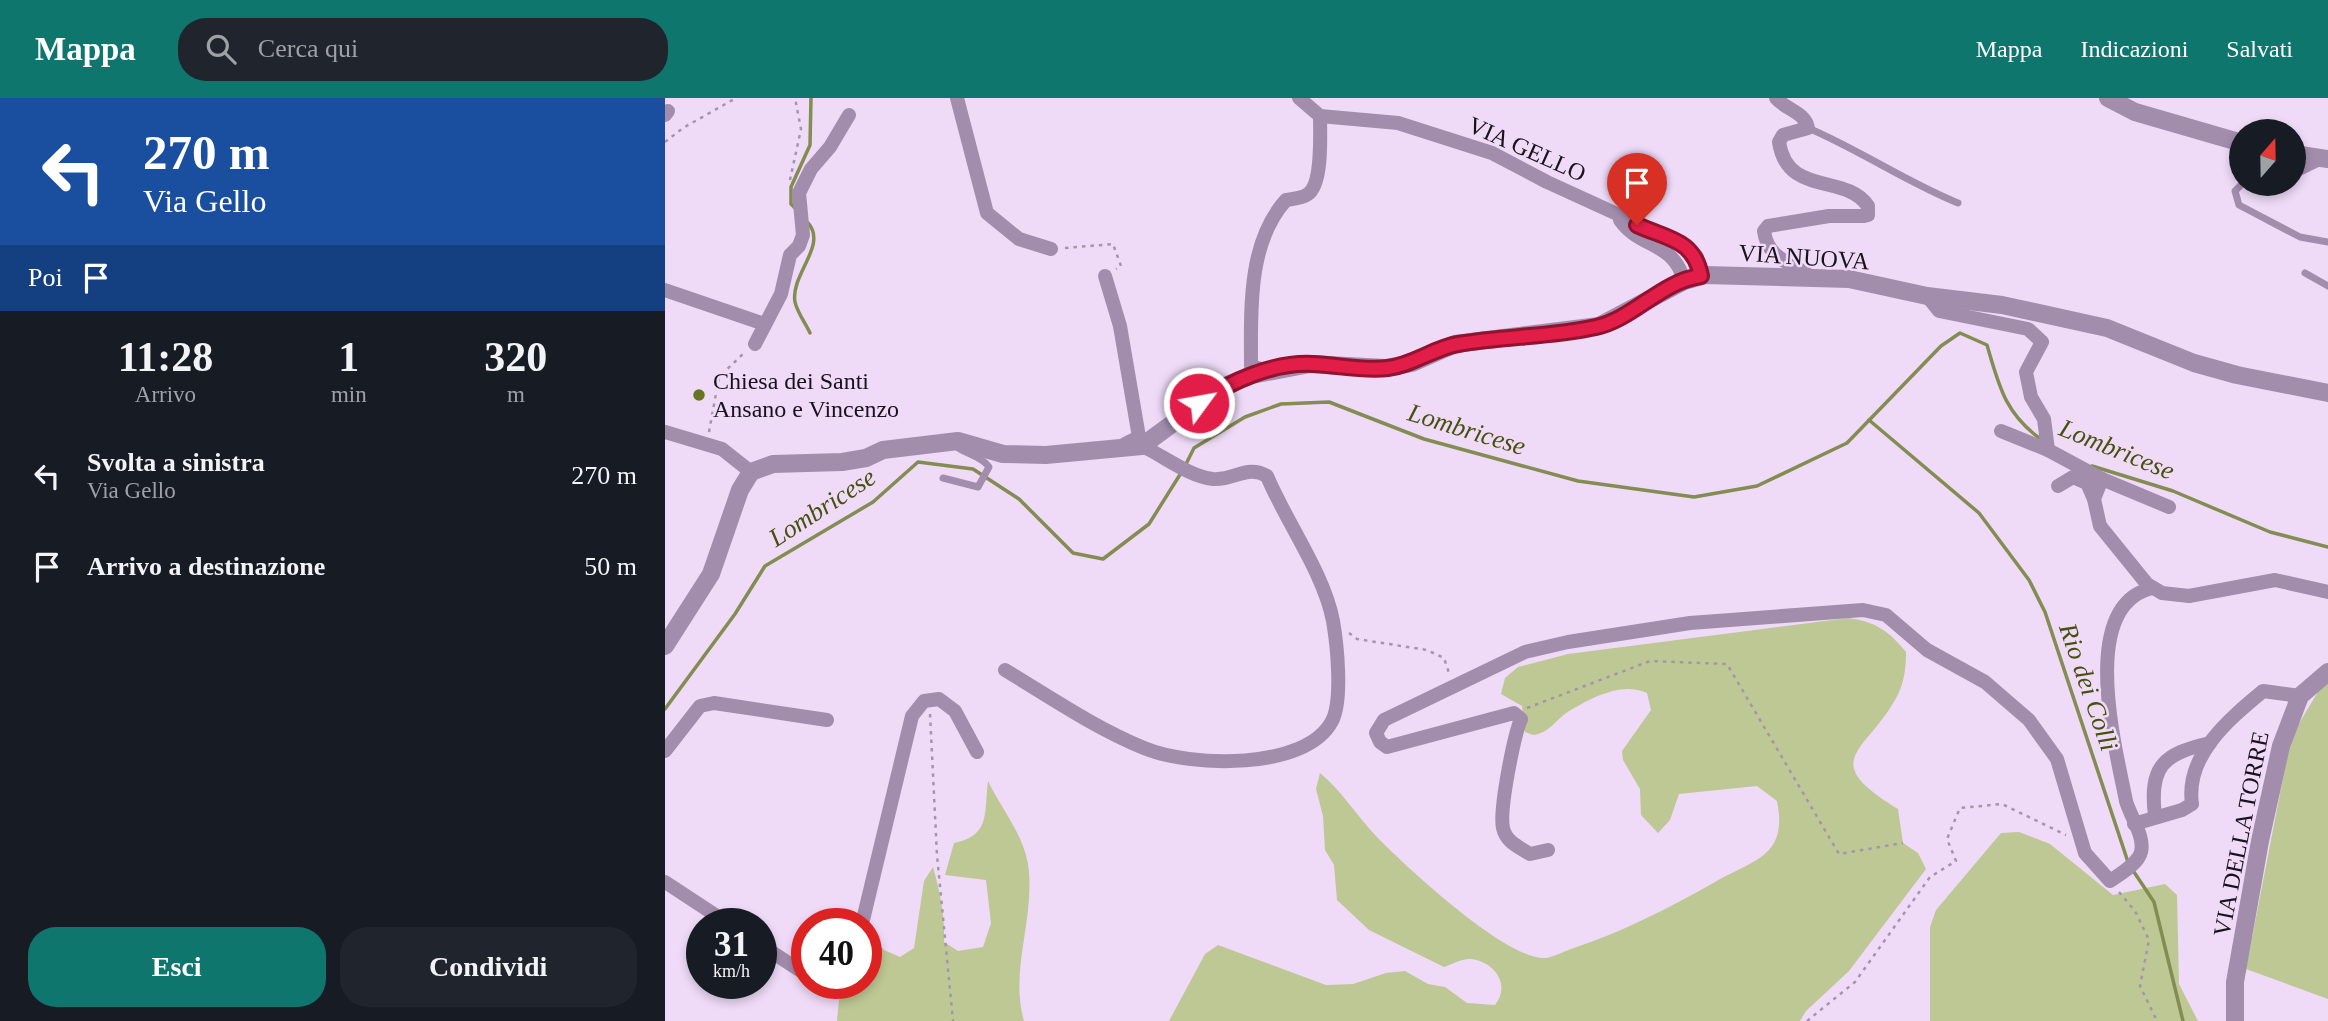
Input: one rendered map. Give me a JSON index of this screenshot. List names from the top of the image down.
{
  "streets": {
    "street": ["VIA GELLO", "VIA NUOVA", "VIA DELLA TORRE"]
  },
  "crossings": [
    ["VIA GELLO", "VIA NUOVA"]
  ],
  "water": ["Lombricese", "Rio dei Colli"],
  "places": ["Chiesa dei Santi Ansano e Vincenzo"],
  "north": "top",
  "page": {
    "header": "Mappa",
    "search": "Cerca qui",
    "nav": ["Mappa", "Indicazioni", "Salvati"],
    "turn": ["270 m", "Via Gello"],
    "then": "Poi",
    "eta": [
      "11:28",
      "Arrivo",
      "1",
      "min",
      "320",
      "m"
    ],
    "list": [
      {
        "name": "Svolta a sinistra",
        "note": "Via Gello",
        "value": "270 m"
      },
      {
        "name": "Arrivo a destinazione",
        "value": "50 m"
      }
    ],
    "speed": "31 km/h",
    "limit": "40",
    "buttons": ["Esci", "Condividi"]
  }
}
